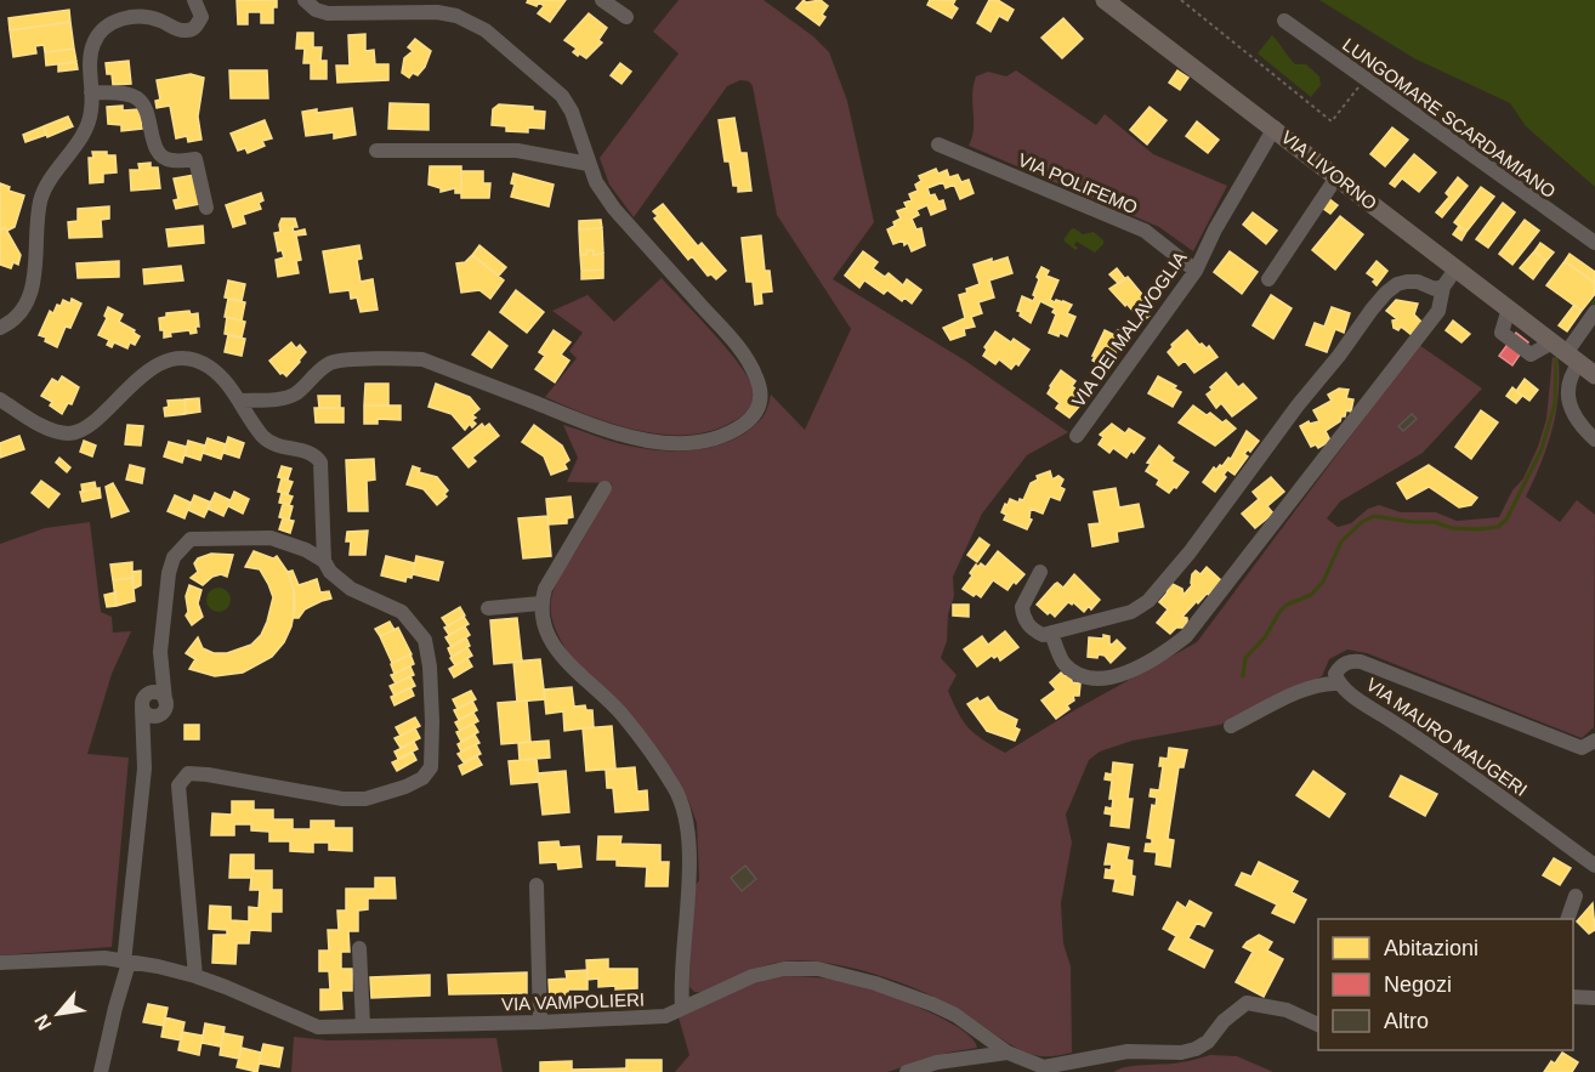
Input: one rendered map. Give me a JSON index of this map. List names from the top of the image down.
{
  "streets": {
    "main road": ["VIA LIVORNO"],
    "street": [
      "LUNGOMARE SCARDAMIANO",
      "VIA POLIFEMO",
      "VIA DEI MALAVOGLIA",
      "VIA MAURO MAUGERI",
      "VIA VAMPOLIERI"
    ]
  },
  "crossings": [
    ["VIA LIVORNO", "VIA DEI MALAVOGLIA"],
    ["VIA POLIFEMO", "VIA DEI MALAVOGLIA"]
  ],
  "legend": ["Abitazioni", "Negozi", "Altro"],
  "north": "bottom left"
}
